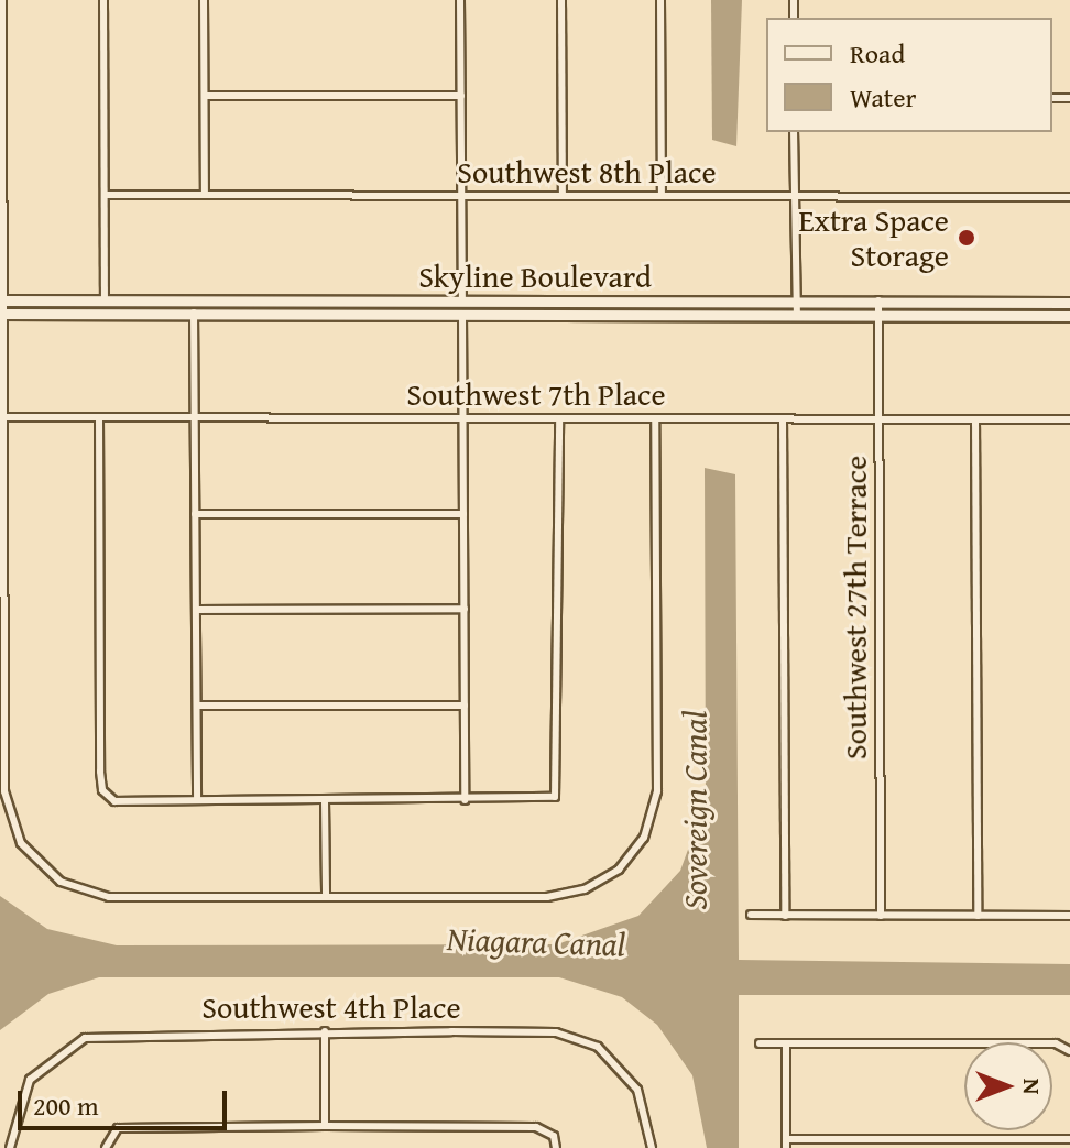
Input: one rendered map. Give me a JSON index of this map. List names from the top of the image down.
{
  "streets": {
    "street": [
      "Southwest 8th Place",
      "Skyline Boulevard",
      "Southwest 7th Place",
      "Southwest 27th Terrace",
      "Southwest 4th Place"
    ]
  },
  "crossings": [
    ["Skyline Boulevard", "Southwest 27th Terrace"],
    ["Southwest 7th Place", "Southwest 27th Terrace"]
  ],
  "water": ["Sovereign Canal", "Niagara Canal"],
  "places": ["Extra Space Storage"],
  "legend": ["Road", "Water"],
  "scale_bar": "200 m",
  "north": "right"
}
